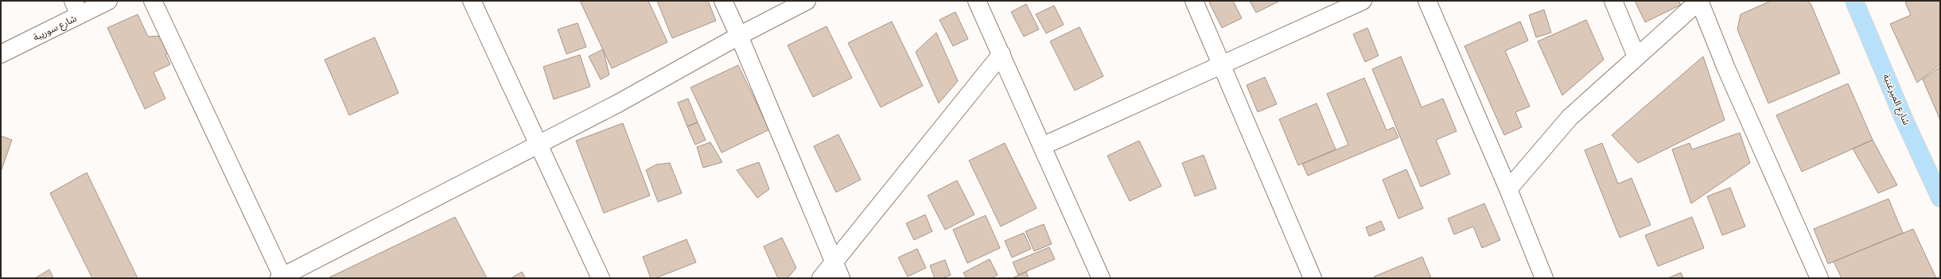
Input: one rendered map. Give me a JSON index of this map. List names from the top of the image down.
{
  "streets": {
    "main road": ["شارع الميرغنية"],
    "street": ["شارع سوريبة"]
  }
}
